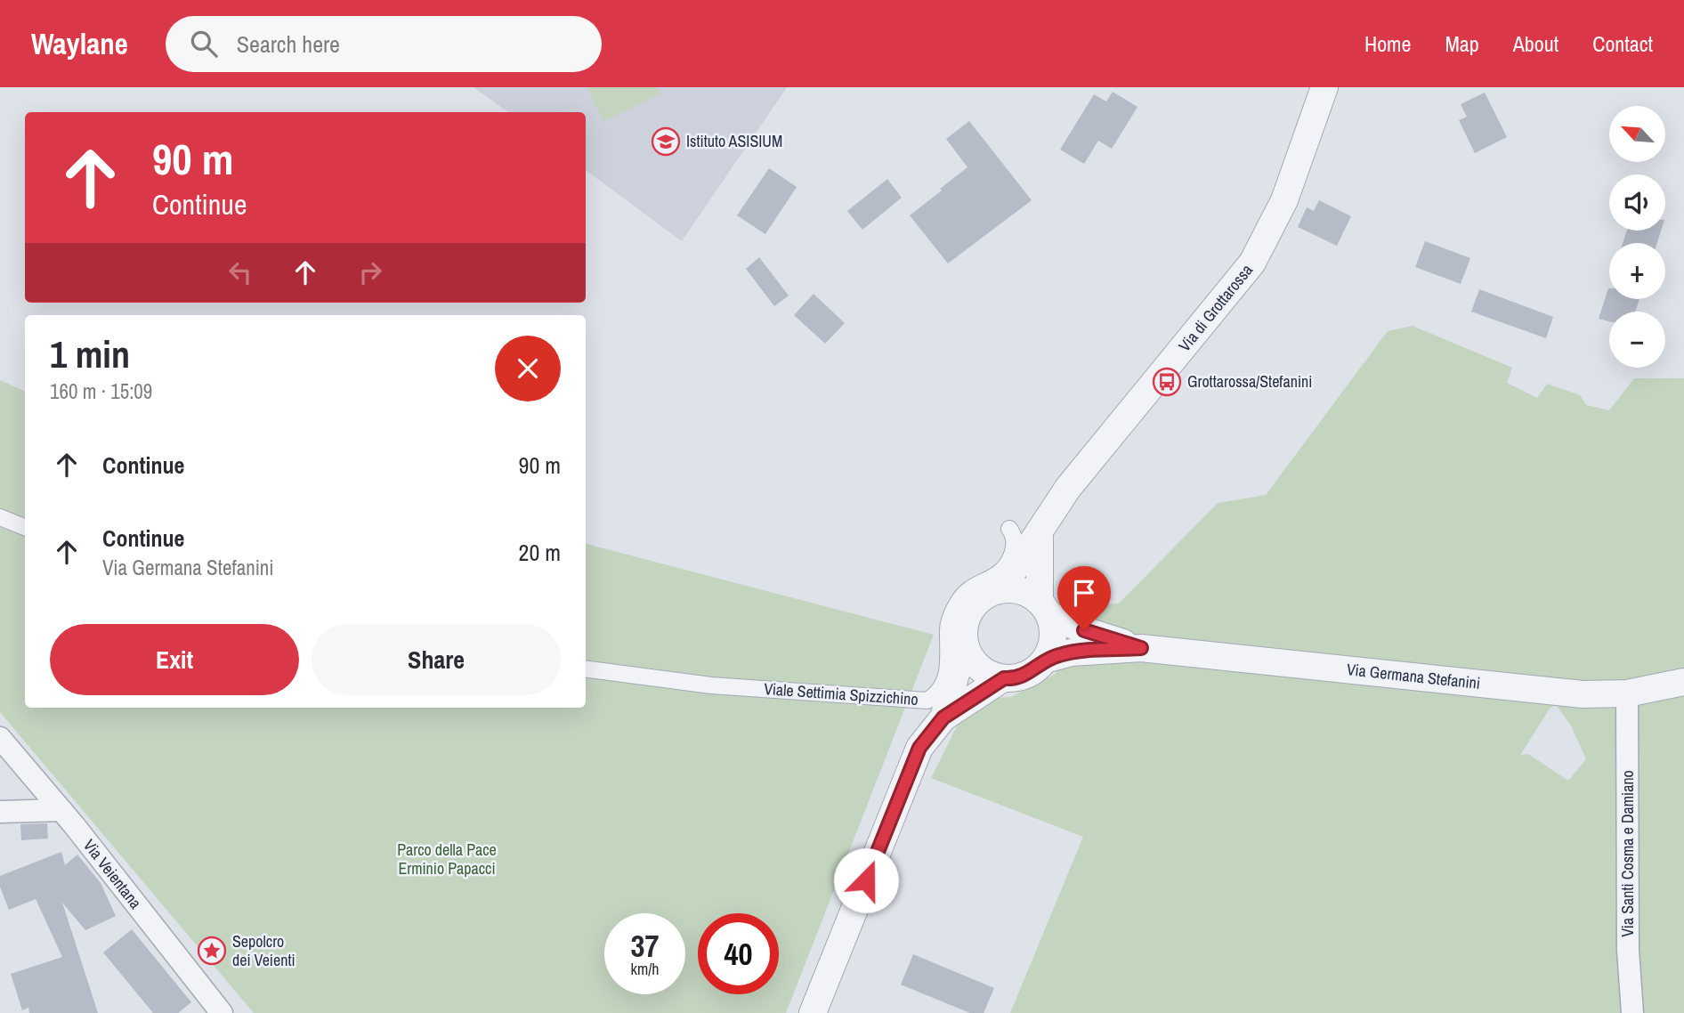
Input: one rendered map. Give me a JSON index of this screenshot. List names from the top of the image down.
{
  "streets": {
    "street": [
      "Via di Grottarossa",
      "Via Germana Stefanini",
      "Viale Settimia Spizzichino",
      "Via Santi Cosma e Damiano",
      "Via Veientana"
    ]
  },
  "crossings": [
    ["Via di Grottarossa", "Via Germana Stefanini"],
    ["Via Germana Stefanini", "Via Santi Cosma e Damiano"]
  ],
  "parks": ["Parco della Pace Erminio Papacci"],
  "places": {
    "school or university": ["Istituto ASISIUM"],
    "bus stop": ["Grottarossa/Stefanini"],
    "place": ["Sepolcro dei Veienti"]
  },
  "north": "top left",
  "page": {
    "header": "Waylane",
    "search": "Search here",
    "nav": [
      "Home",
      "Map",
      "About",
      "Contact"
    ],
    "map_buttons": ["+", "−"],
    "turn": ["90 m", "Continue"],
    "heading": ["1 min", "160 m · 15:09"],
    "list": [
      {
        "name": "Continue",
        "value": "90 m"
      },
      {
        "name": "Continue",
        "note": "Via Germana Stefanini",
        "value": "20 m"
      }
    ],
    "buttons": ["Exit", "Share"],
    "speed": "37 km/h",
    "limit": "40"
  }
}
